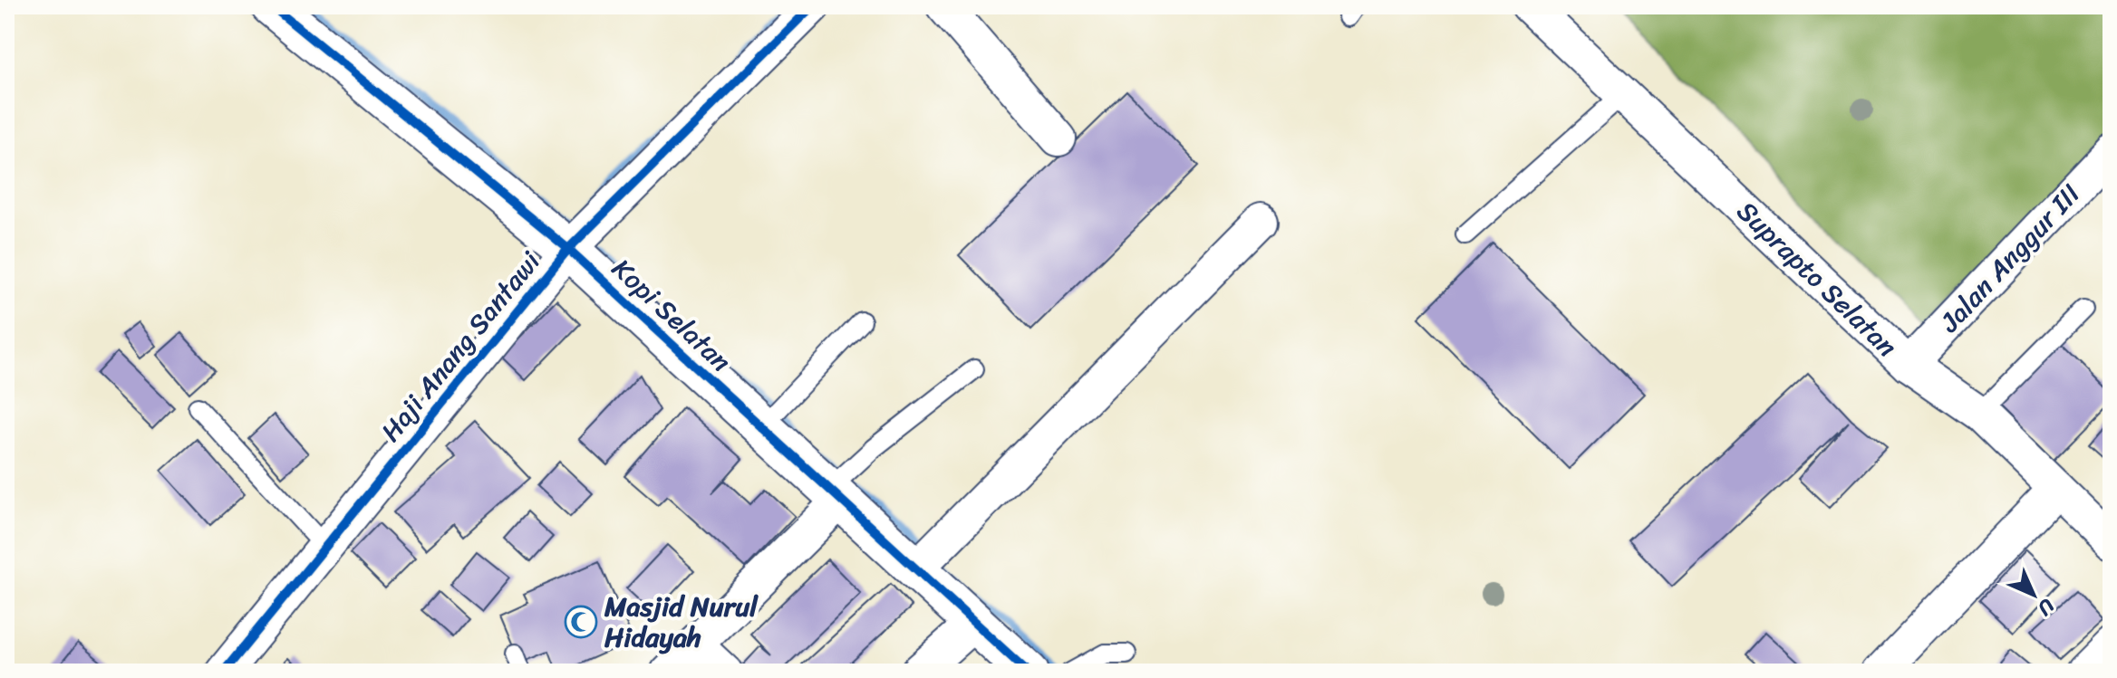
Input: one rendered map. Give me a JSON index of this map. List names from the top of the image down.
{
  "streets": {
    "street": [
      "Jalan Anggur III",
      "Suprapto Selatan",
      "Kopi Selatan",
      "Haji Anang Santawi"
    ]
  },
  "crossings": [
    ["Jalan Anggur III", "Suprapto Selatan"],
    ["Kopi Selatan", "Haji Anang Santawi"]
  ],
  "places": {
    "mosque": ["Masjid Nurul Hidayah"]
  },
  "north": "bottom right"
}
